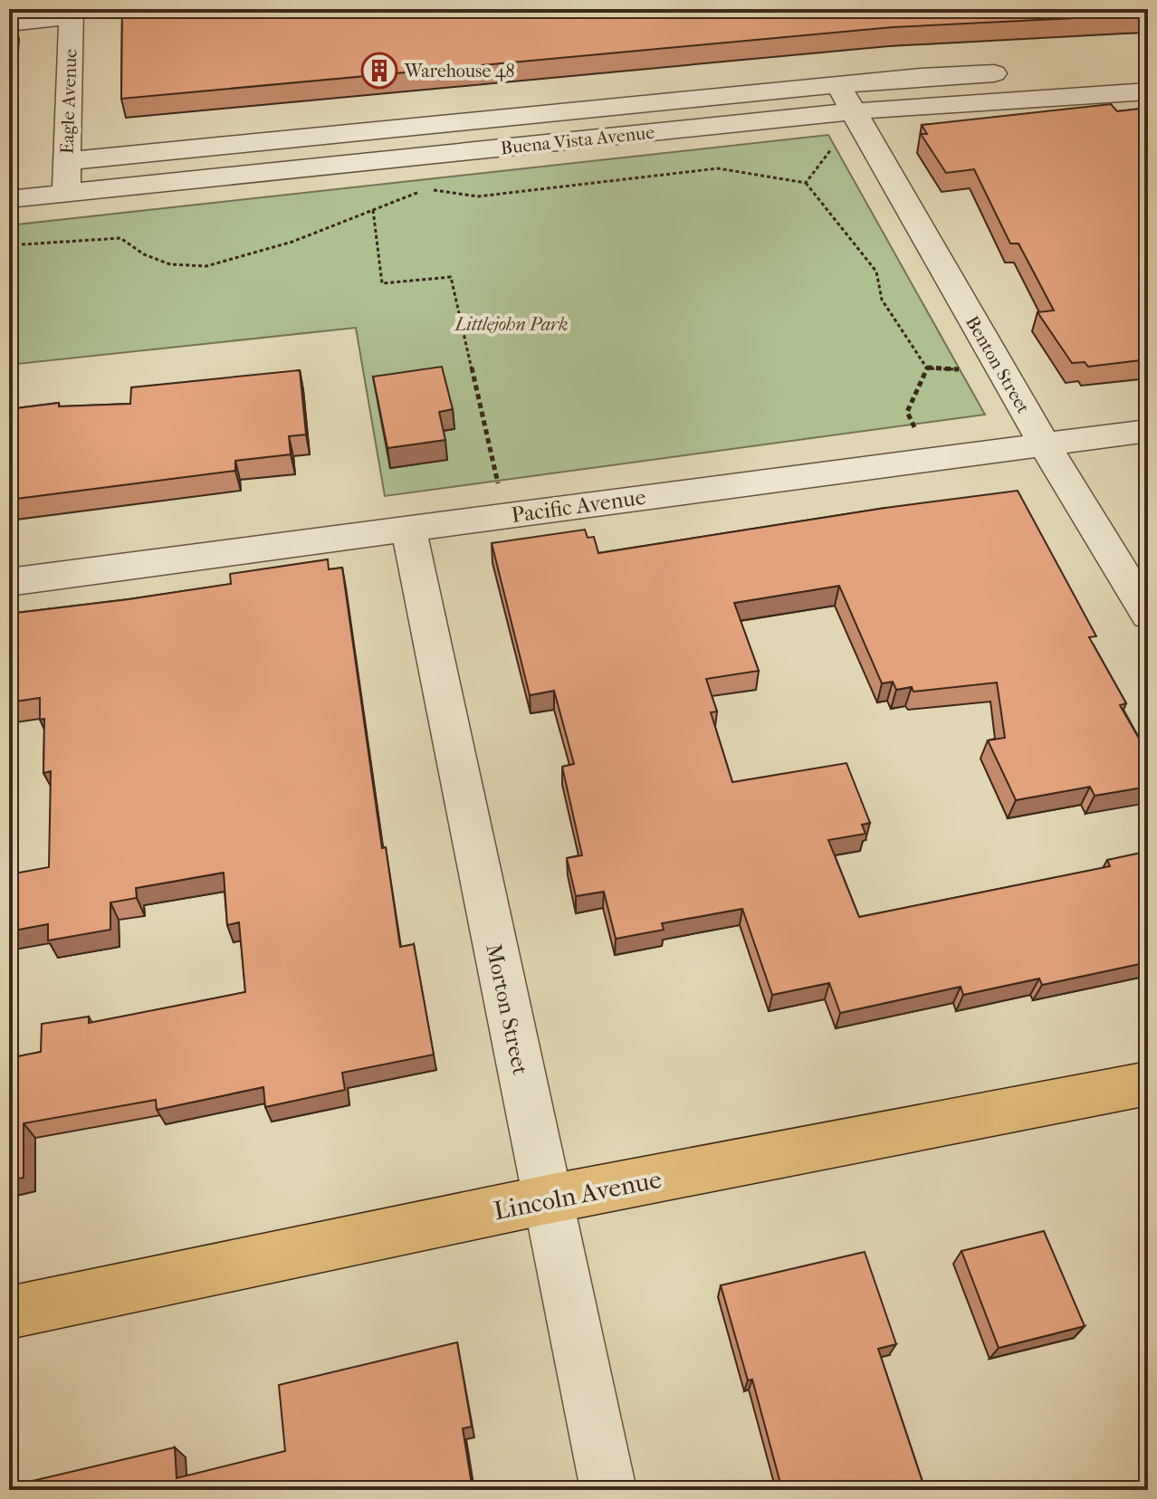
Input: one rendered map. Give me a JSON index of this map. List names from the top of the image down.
{
  "streets": {
    "main road": ["Lincoln Avenue"],
    "street": [
      "Eagle Avenue",
      "Buena Vista Avenue",
      "Benton Street",
      "Pacific Avenue",
      "Morton Street"
    ]
  },
  "crossings": [
    ["Eagle Avenue", "Buena Vista Avenue"],
    ["Buena Vista Avenue", "Benton Street"],
    ["Benton Street", "Pacific Avenue"],
    ["Pacific Avenue", "Morton Street"],
    ["Morton Street", "Lincoln Avenue"]
  ],
  "parks": ["Littlejohn Park"],
  "places": {
    "building": ["Warehouse 48"]
  }
}
